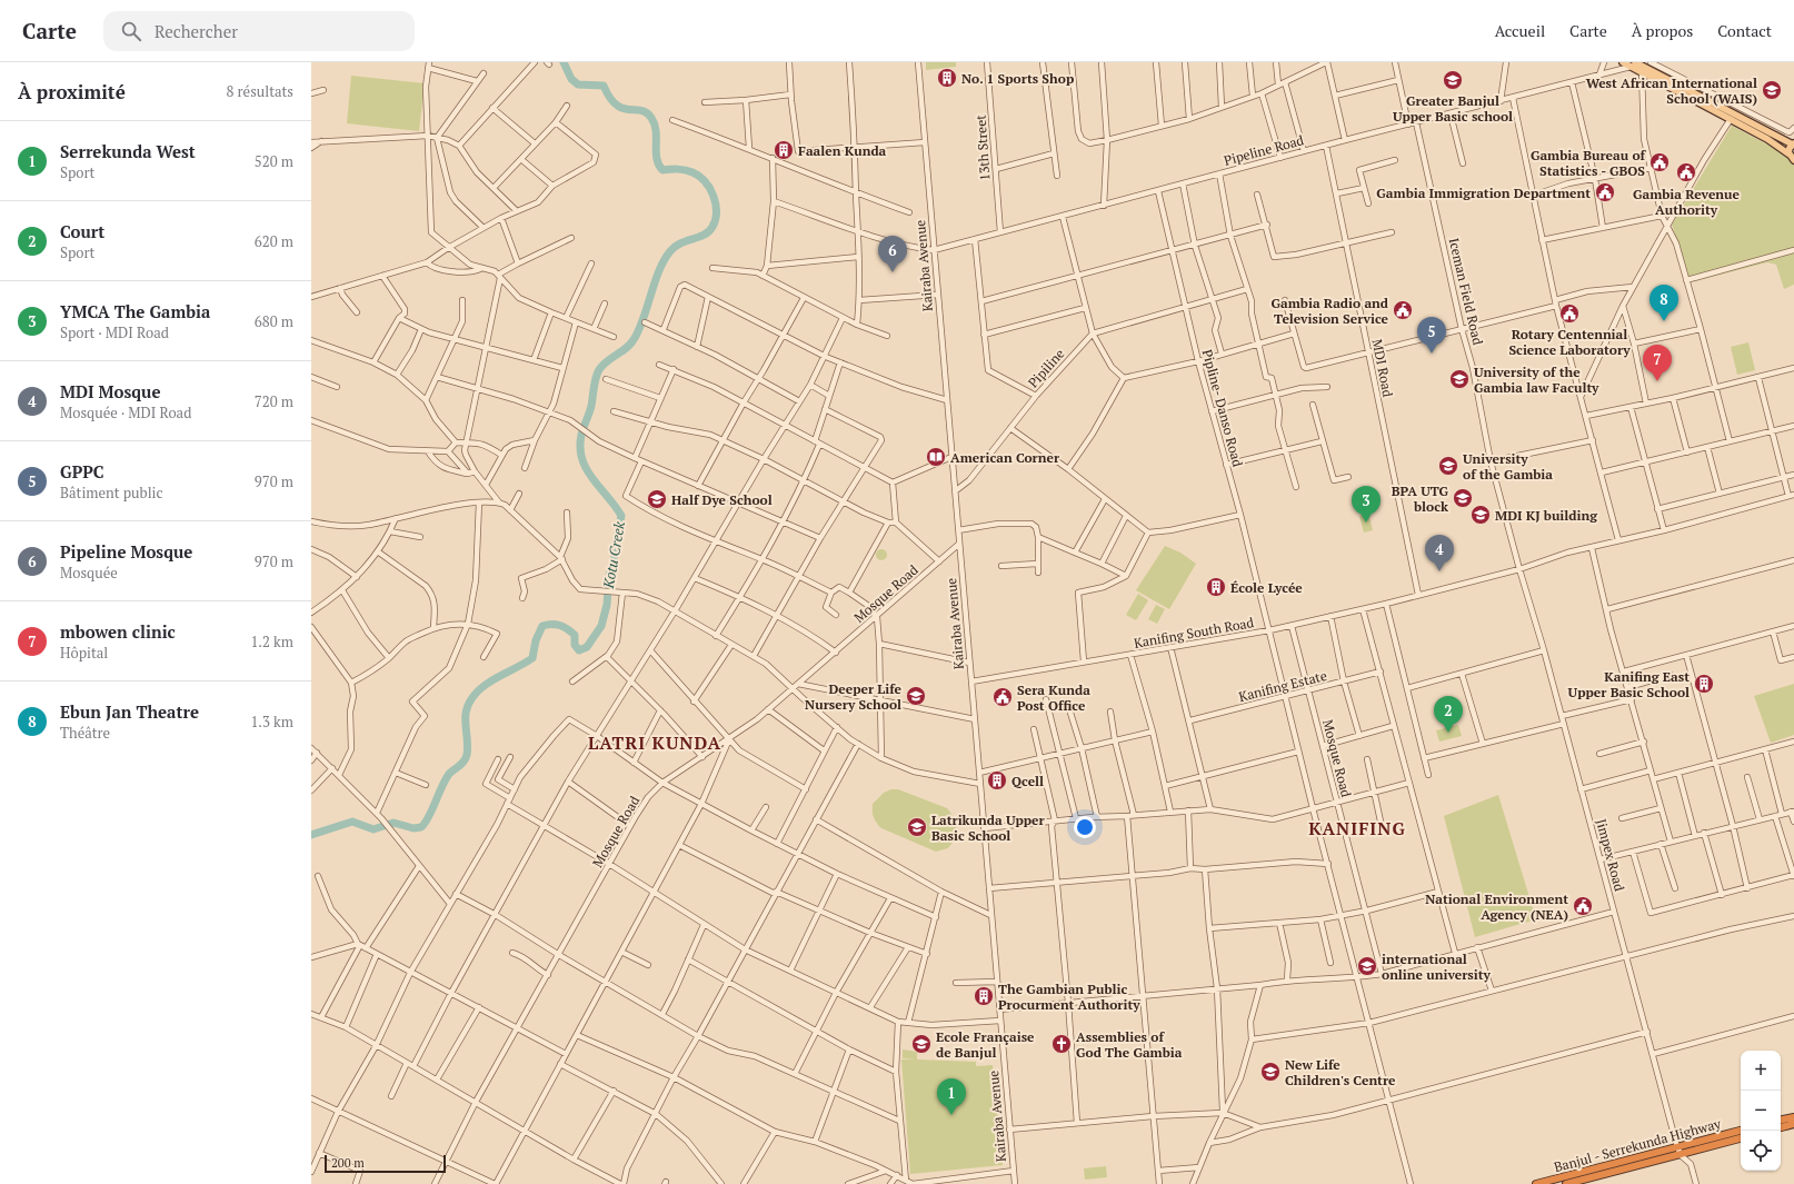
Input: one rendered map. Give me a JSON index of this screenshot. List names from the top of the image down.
{
  "streets": {
    "highway": ["Banjul - Serrekunda Highway"],
    "street": [
      "13th Street",
      "Pipeline Road",
      "Kairaba Avenue",
      "Iceman Field Road",
      "Pipiline",
      "MDI Road",
      "Pipline- Danso Road",
      "Mosque Road",
      "Kanifing South Road",
      "Kanifing Estate",
      "Jimpex Road"
    ]
  },
  "crossings": [
    ["13th Street", "Pipeline Road"],
    ["Pipeline Road", "Kairaba Avenue"],
    ["Pipeline Road", "Iceman Field Road"],
    ["Pipeline Road", "MDI Road"],
    ["Pipeline Road", "Pipline- Danso Road"],
    ["Kairaba Avenue", "Pipiline"],
    ["Kairaba Avenue", "Mosque Road"],
    ["Kairaba Avenue", "Kanifing South Road"],
    ["Iceman Field Road", "Kanifing South Road"],
    ["Iceman Field Road", "Jimpex Road"],
    ["MDI Road", "Kanifing South Road"],
    ["Pipline- Danso Road", "Kanifing South Road"],
    ["Pipline- Danso Road", "Kanifing Estate"],
    ["Mosque Road", "Kanifing South Road"],
    ["Mosque Road", "Kanifing Estate"],
    ["Kanifing South Road", "Jimpex Road"],
    ["Jimpex Road", "Banjul - Serrekunda Highway"]
  ],
  "districts": ["LATRI KUNDA", "KANIFING"],
  "water": ["Kotu Creek"],
  "places": {
    "building": [
      "No. 1 Sports Shop",
      "Faalen Kunda",
      "École Lycée",
      "Kanifing East Upper Basic School",
      "Qcell",
      "The Gambian Public Procurment Authority"
    ],
    "school or university": [
      "Greater Banjul Upper Basic school",
      "West African International School (WAIS)",
      "University of the Gambia law Faculty",
      "University of the Gambia",
      "BPA UTG block",
      "Half Dye School",
      "MDI KJ building",
      "Deeper Life Nursery School",
      "Latrikunda Upper Basic School",
      "international online university",
      "Ecole Française de Banjul",
      "New Life Children's Centre"
    ],
    "public building": [
      "Gambia Bureau of Statistics - GBOS",
      "Gambia Revenue Authority",
      "Gambia Immigration Department",
      "Gambia Radio and Television Service",
      "Rotary Centennial Science Laboratory",
      "Sera Kunda Post Office",
      "National Environment Agency (NEA)"
    ],
    "library": ["American Corner"],
    "church": ["Assemblies of God The Gambia"]
  },
  "scale_bar": "200 m",
  "page": {
    "header": "Carte",
    "search": "Rechercher",
    "nav": [
      "Accueil",
      "Carte",
      "À propos",
      "Contact"
    ],
    "heading": ["À proximité", "8 résultats"],
    "list": [
      {
        "mark": "1",
        "name": "Serrekunda West",
        "note": "Sport",
        "value": "520 m"
      },
      {
        "mark": "2",
        "name": "Court",
        "note": "Sport",
        "value": "620 m"
      },
      {
        "mark": "3",
        "name": "YMCA The Gambia",
        "note": "Sport · MDI Road",
        "value": "680 m"
      },
      {
        "mark": "4",
        "name": "MDI Mosque",
        "note": "Mosquée · MDI Road",
        "value": "720 m"
      },
      {
        "mark": "5",
        "name": "GPPC",
        "note": "Bâtiment public",
        "value": "970 m"
      },
      {
        "mark": "6",
        "name": "Pipeline Mosque",
        "note": "Mosquée",
        "value": "970 m"
      },
      {
        "mark": "7",
        "name": "mbowen clinic",
        "note": "Hôpital",
        "value": "1.2 km"
      },
      {
        "mark": "8",
        "name": "Ebun Jan Theatre",
        "note": "Théâtre",
        "value": "1.3 km"
      }
    ],
    "pins": [
      "6",
      "8",
      "5",
      "7",
      "3",
      "4",
      "2",
      "1"
    ],
    "map_buttons": ["+", "−"],
    "scale": "200 m"
  }
}
